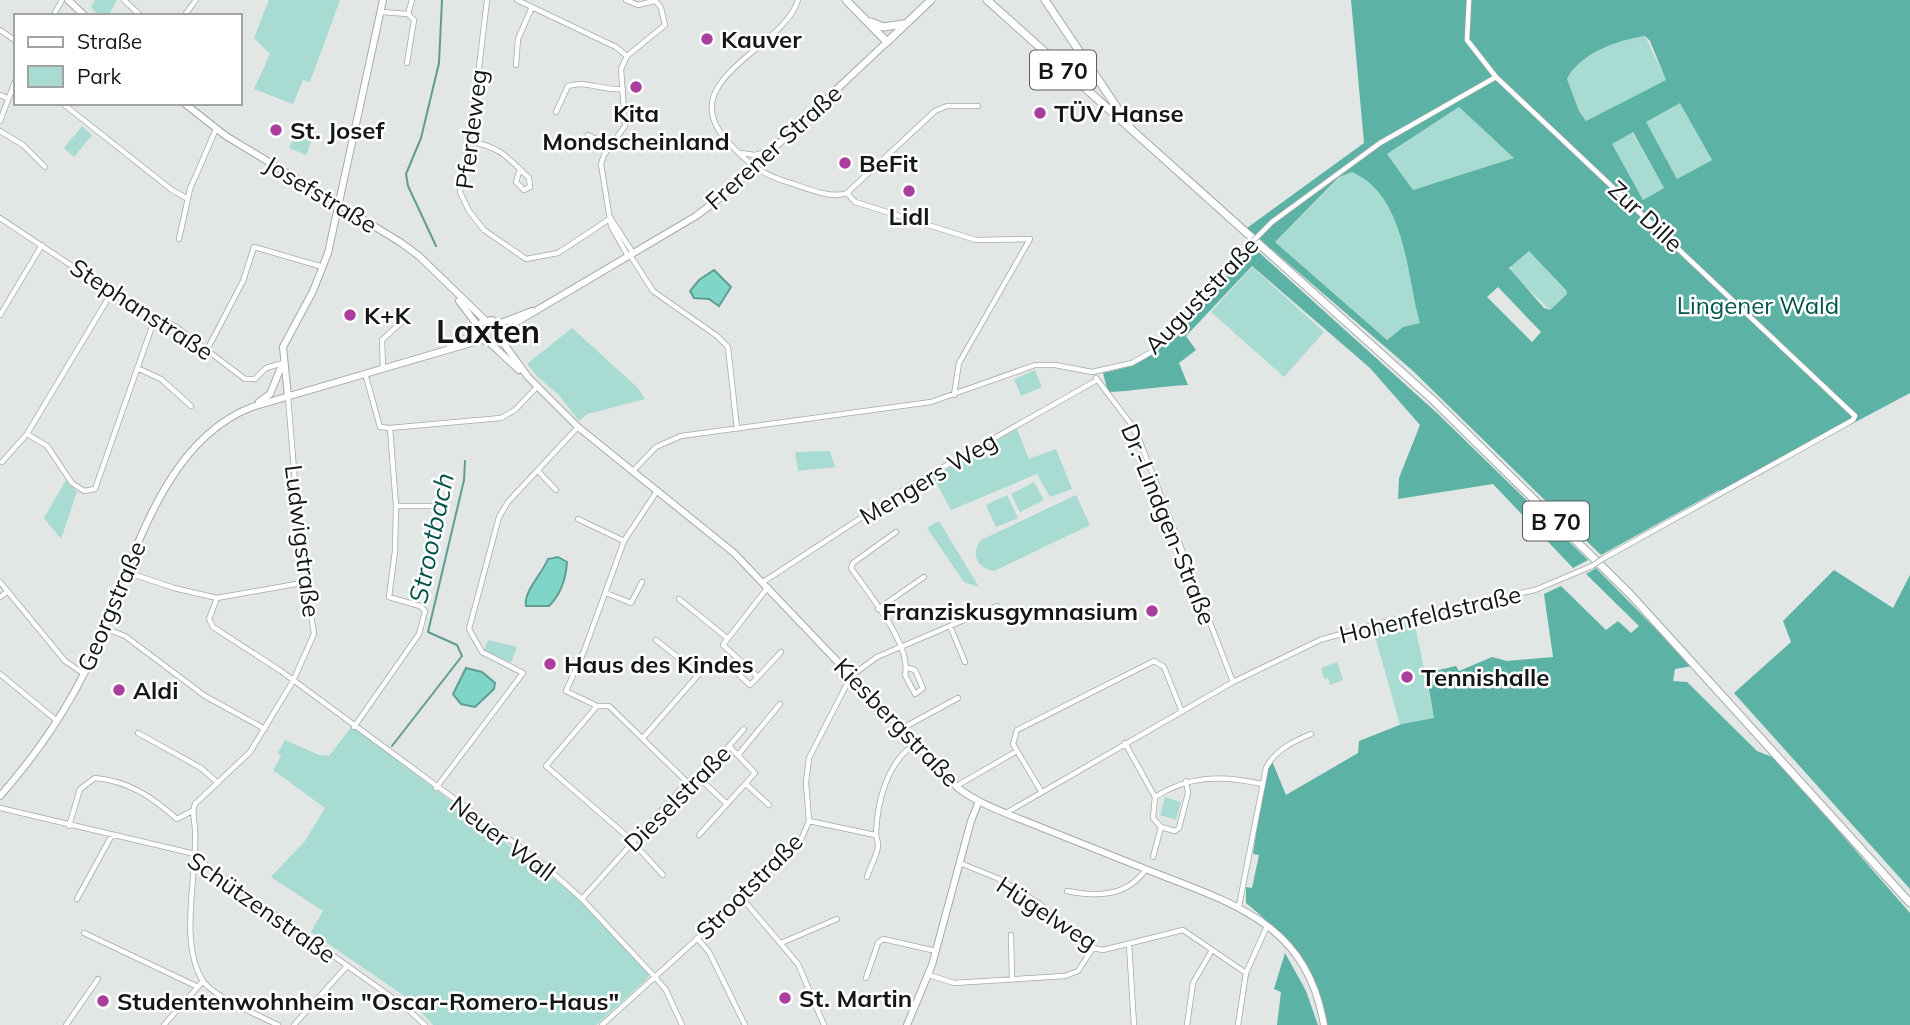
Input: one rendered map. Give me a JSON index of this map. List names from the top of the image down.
{
  "streets": {
    "main road": ["B 70"],
    "street": [
      "Pferdeweg",
      "Frerener Straße",
      "Josefstraße",
      "Zur Dille",
      "Auguststraße",
      "Stephanstraße",
      "Mengers Weg",
      "Dr.-Lindgen-Straße",
      "Ludwigstraße",
      "Georgstraße",
      "Hohenfeldstraße",
      "Kiesbergstraße",
      "Dieselstraße",
      "Neuer Wall",
      "Strootstraße",
      "Schützenstraße",
      "Hügelweg"
    ]
  },
  "crossings": [
    ["Frerener Straße", "Josefstraße"],
    ["Frerener Straße", "Kiesbergstraße"],
    ["Josefstraße", "Kiesbergstraße"],
    ["Zur Dille", "Auguststraße"],
    ["Zur Dille", "Hohenfeldstraße"],
    ["Auguststraße", "Dr.-Lindgen-Straße"],
    ["Auguststraße", "Kiesbergstraße"],
    ["Mengers Weg", "Dr.-Lindgen-Straße"],
    ["Mengers Weg", "Kiesbergstraße"],
    ["Dr.-Lindgen-Straße", "Hohenfeldstraße"],
    ["Ludwigstraße", "Neuer Wall"],
    ["Hohenfeldstraße", "Kiesbergstraße"],
    ["Kiesbergstraße", "Strootstraße"],
    ["Dieselstraße", "Neuer Wall"],
    ["Neuer Wall", "Strootstraße"]
  ],
  "districts": ["Laxten"],
  "water": ["Strootbach"],
  "parks": ["Lingener Wald"],
  "places": [
    "Kauver",
    "Kita Mondscheinland",
    "TÜV Hanse",
    "St. Josef",
    "BeFit",
    "Lidl",
    "K+K",
    "Franziskusgymnasium",
    "Haus des Kindes",
    "Tennishalle",
    "Aldi",
    "St. Martin",
    "Studentenwohnheim \"Oscar-Romero-Haus\""
  ],
  "legend": ["Straße", "Park"]
}
